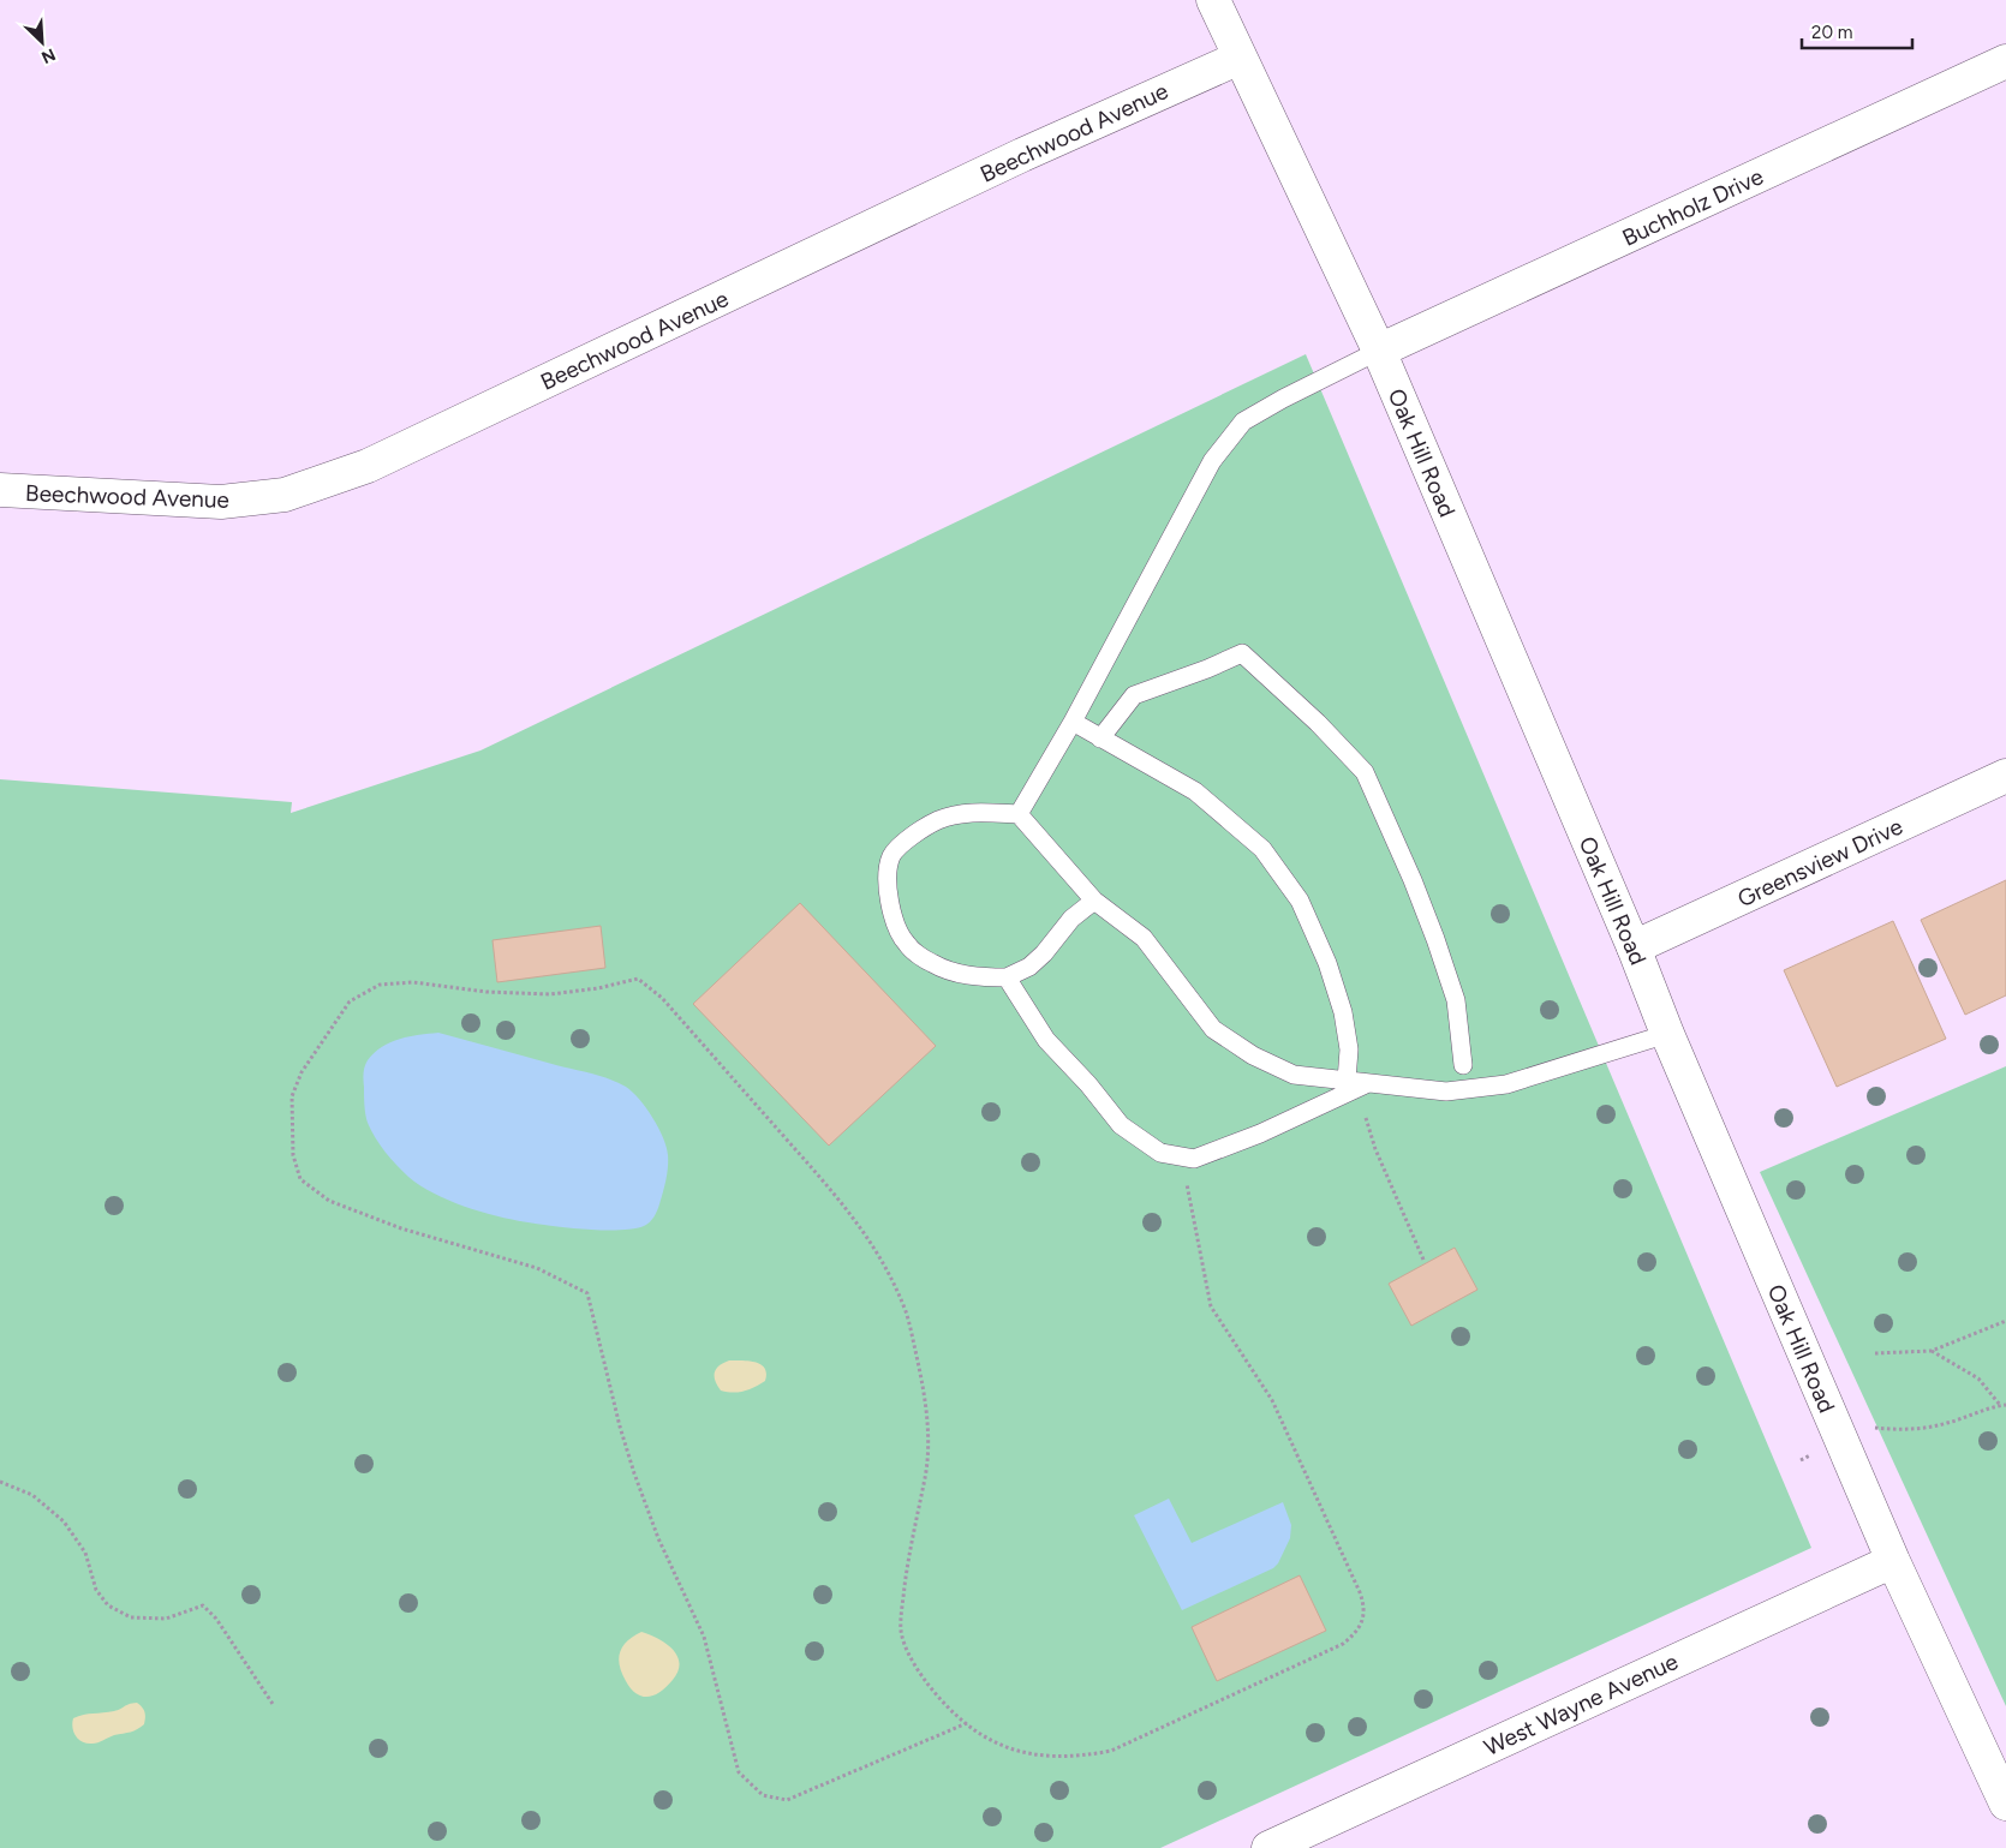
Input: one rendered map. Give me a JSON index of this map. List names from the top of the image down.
{
  "streets": {
    "street": [
      "Beechwood Avenue",
      "Buchholz Drive",
      "Oak Hill Road",
      "Greensview Drive",
      "West Wayne Avenue"
    ]
  },
  "crossings": [
    ["Beechwood Avenue", "Oak Hill Road"],
    ["Buchholz Drive", "Oak Hill Road"],
    ["Oak Hill Road", "Greensview Drive"],
    ["Oak Hill Road", "West Wayne Avenue"]
  ],
  "scale_bar": "20 m",
  "north": "bottom right"
}
